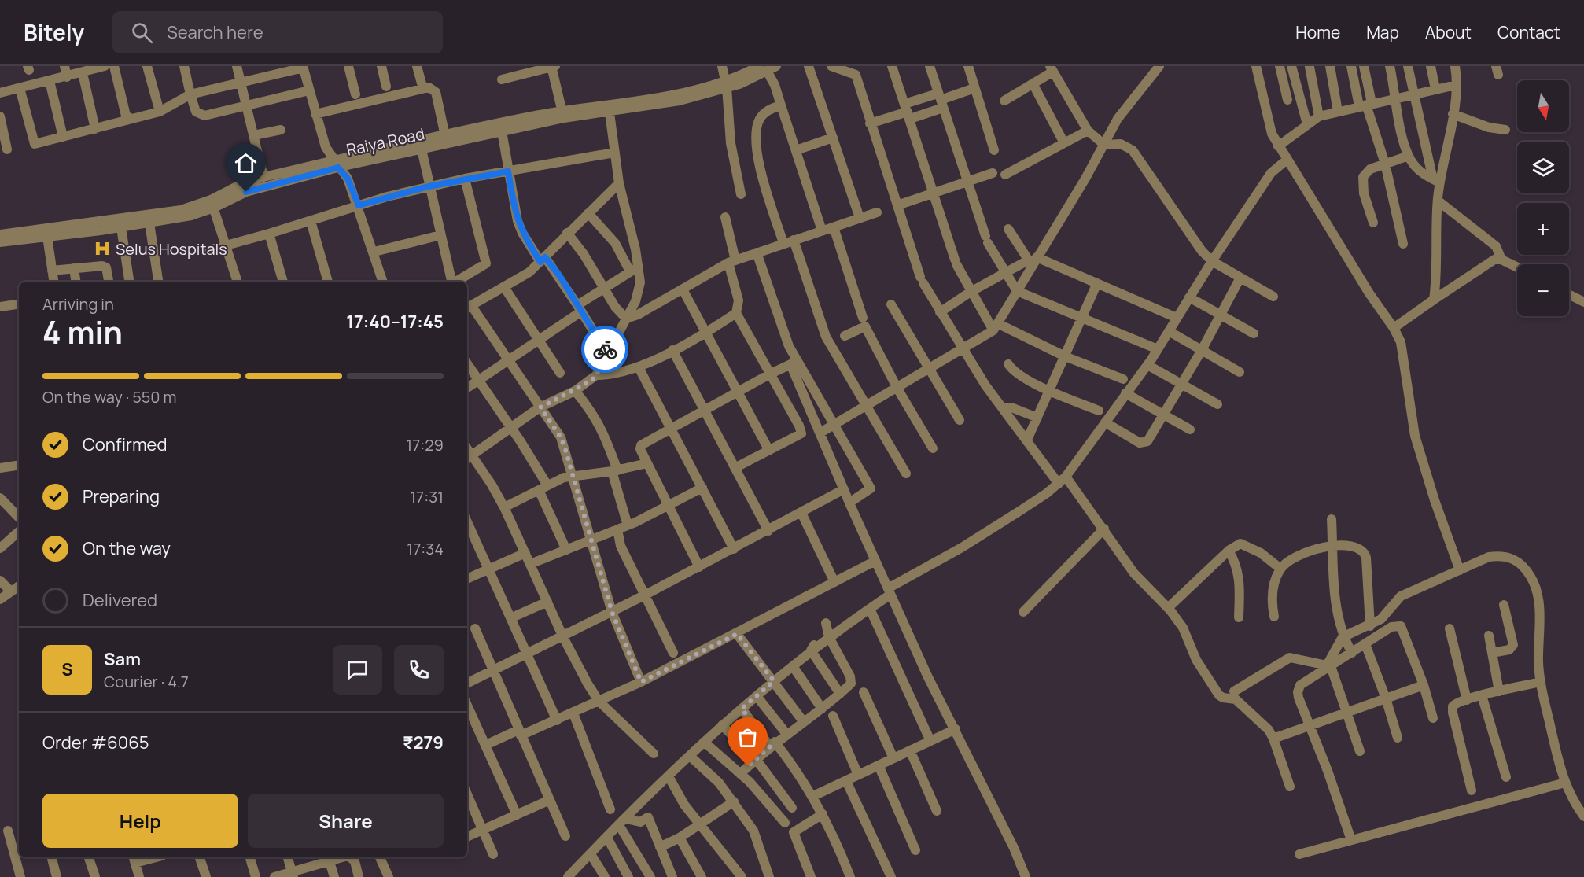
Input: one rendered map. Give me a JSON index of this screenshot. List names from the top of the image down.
{
  "streets": {
    "street": ["Raiya Road"]
  },
  "places": {
    "hospital": ["Selus Hospitals"]
  },
  "north": "bottom",
  "page": {
    "header": "Bitely",
    "search": "Search here",
    "nav": [
      "Home",
      "Map",
      "About",
      "Contact"
    ],
    "map_buttons": ["+", "−"],
    "heading": ["4 min", "Arriving in", "17:40–17:45"],
    "panel": [
      "Sam",
      "Courier · 4.7",
      "Order #6065",
      "₹279"
    ],
    "bar": "On the way · 550 m",
    "list": [
      ["Confirmed", "17:29"],
      ["Preparing", "17:31"],
      ["On the way", "17:34"],
      "Delivered"
    ],
    "round": "S",
    "buttons": ["Help", "Share"]
  }
}
